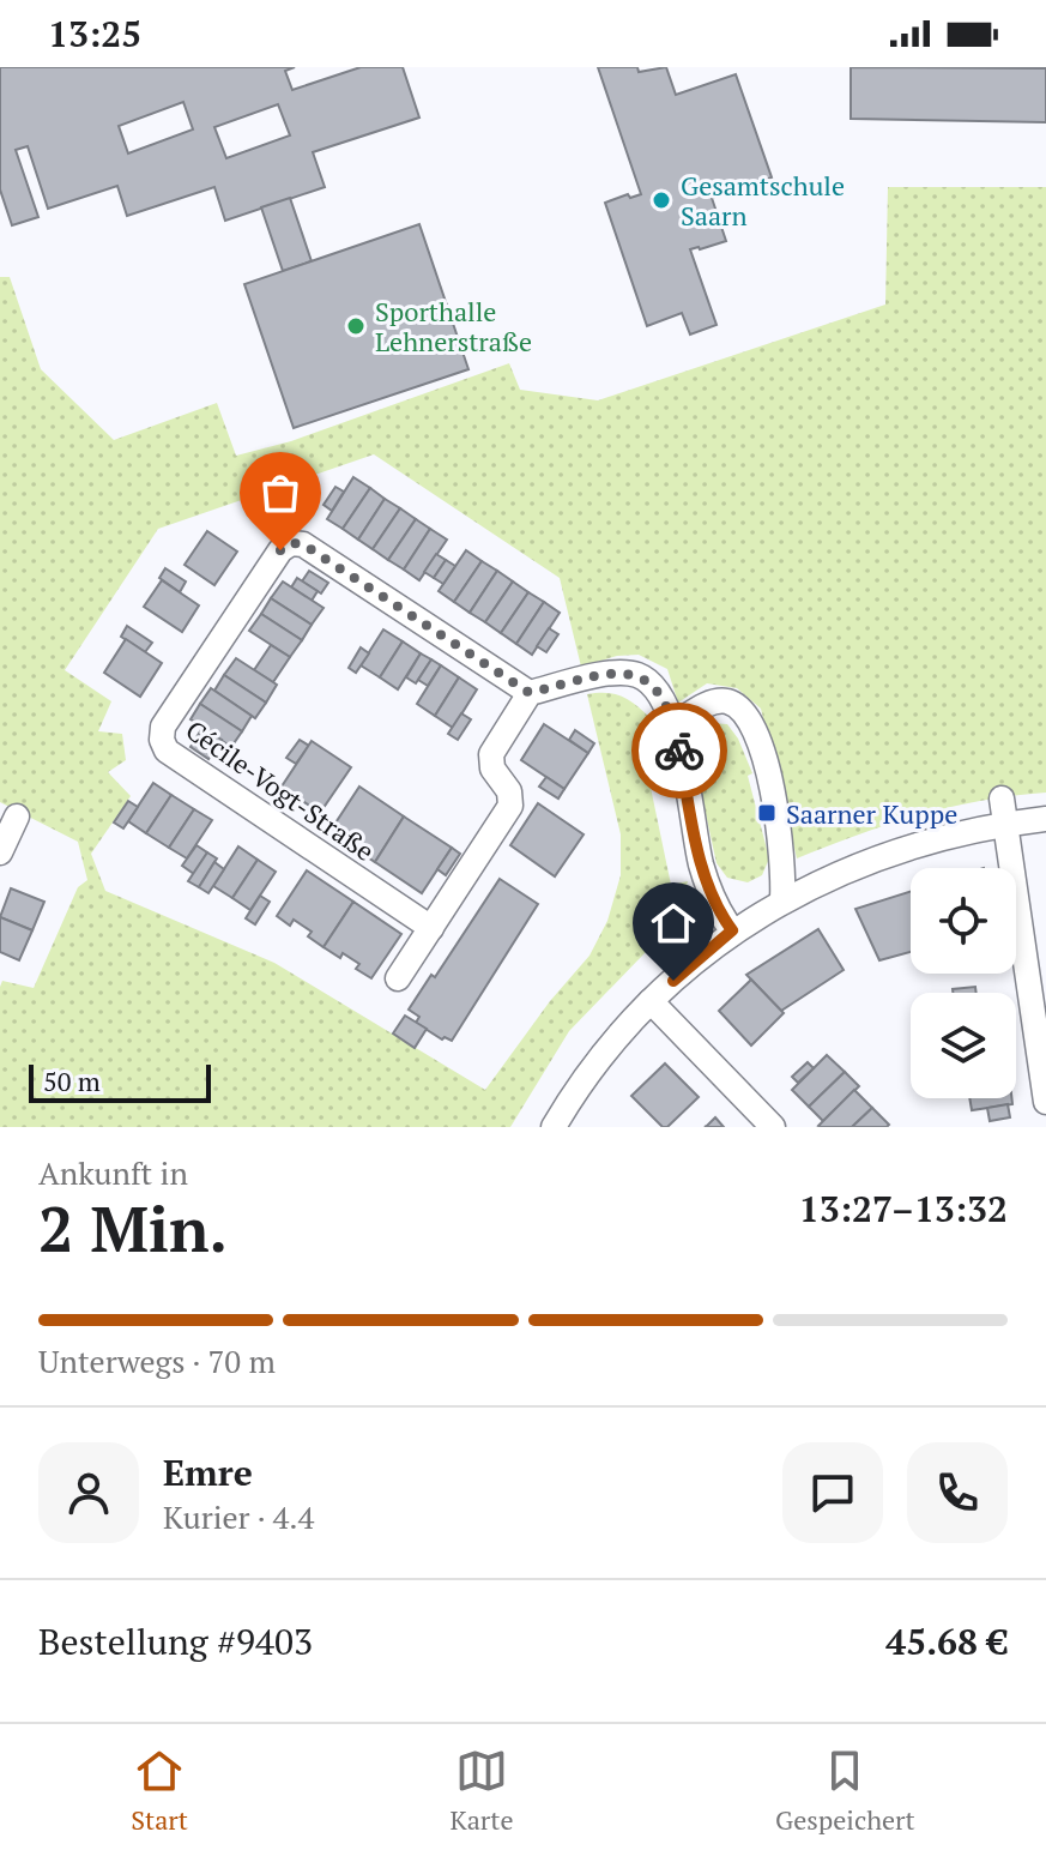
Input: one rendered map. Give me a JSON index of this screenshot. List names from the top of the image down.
{
  "streets": {
    "street": ["Cécile-Vogt-Straße"]
  },
  "places": {
    "other": ["Gesamtschule Saarn", "Sporthalle Lehnerstraße"],
    "transit": ["Saarner Kuppe"]
  },
  "scale_bar": "50 m",
  "page": {
    "status": "13:25",
    "scale": "50 m",
    "heading": ["2 Min.", "Ankunft in", "13:27–13:32"],
    "panel": [
      "Emre",
      "Kurier · 4.4",
      "Bestellung #9403",
      "45.68 €"
    ],
    "bar": "Unterwegs · 70 m",
    "tabs": ["Start", "Karte", "Gespeichert"]
  }
}
